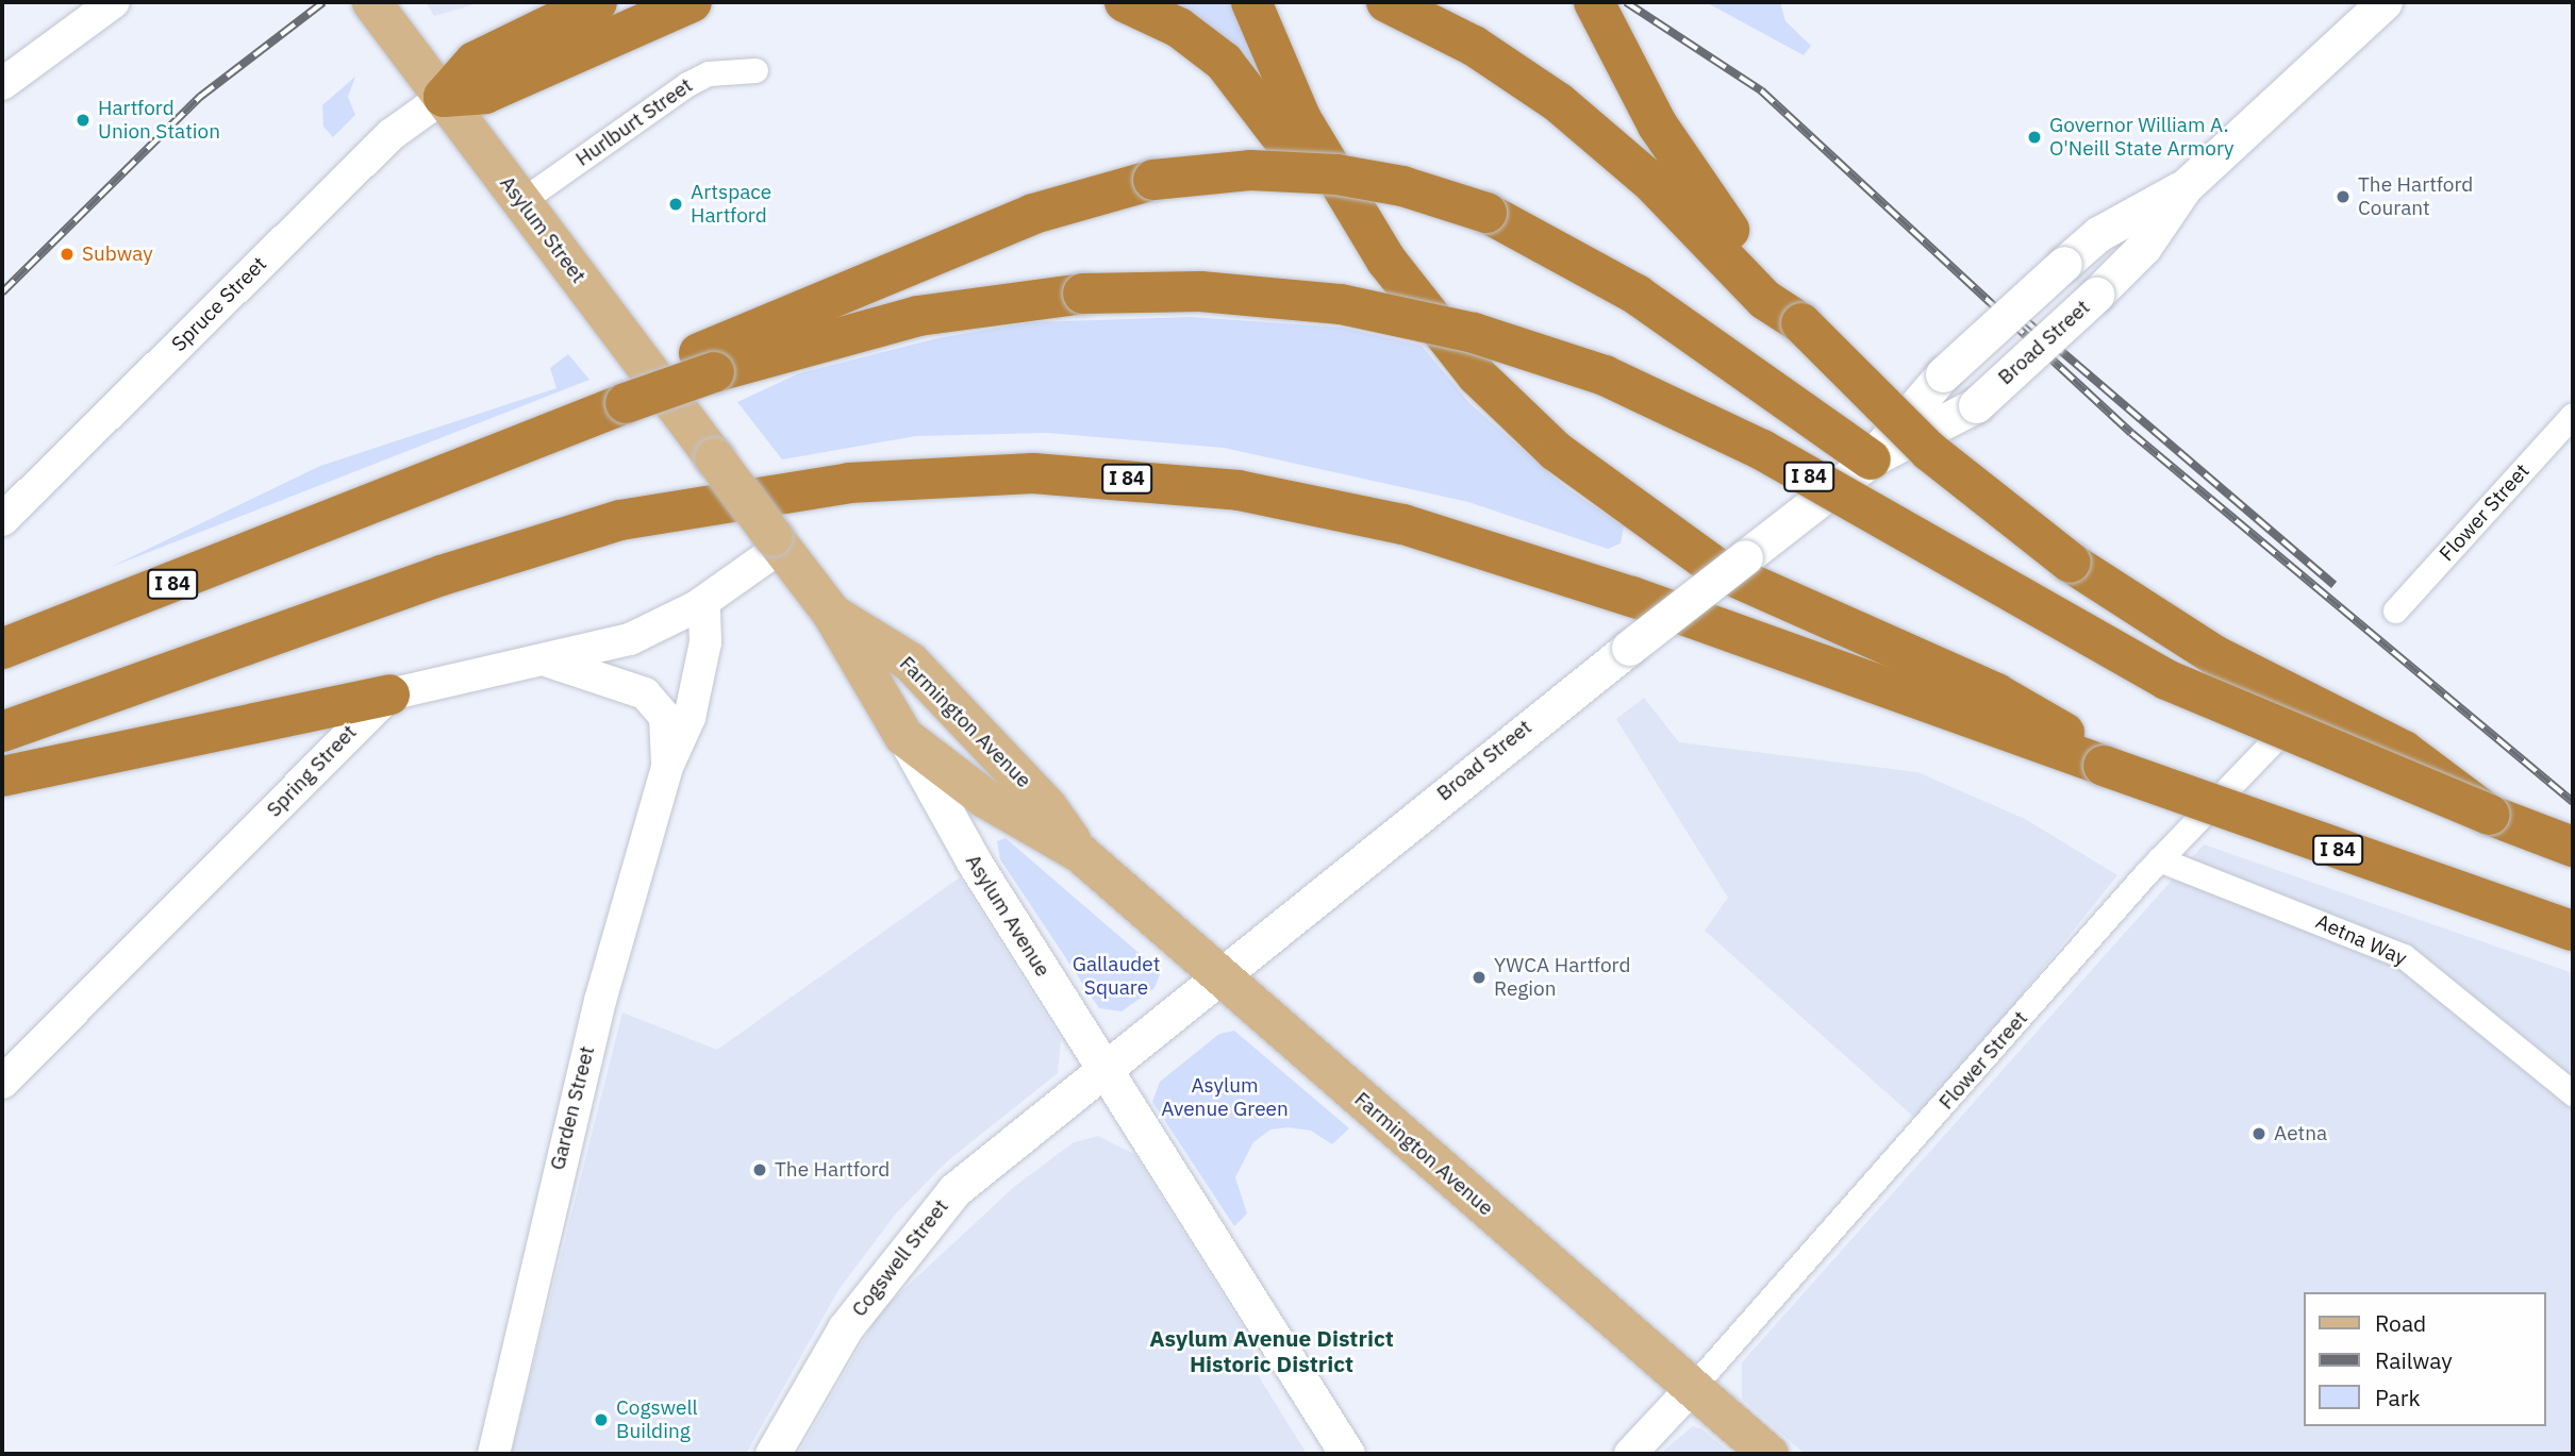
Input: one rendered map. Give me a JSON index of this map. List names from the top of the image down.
{
  "streets": {
    "highway": ["I 84"],
    "main road": [
      "Asylum Street",
      "Broad Street",
      "Farmington Avenue",
      "Asylum Avenue",
      "Cogswell Street"
    ],
    "street": [
      "Hurlburt Street",
      "Spruce Street",
      "Flower Street",
      "Spring Street",
      "Aetna Way",
      "Garden Street"
    ]
  },
  "crossings": [
    ["Hurlburt Street", "Asylum Street"],
    ["Asylum Street", "Spruce Street"],
    ["Asylum Street", "Asylum Avenue"],
    ["Broad Street", "Farmington Avenue"],
    ["Broad Street", "Asylum Avenue"],
    ["Broad Street", "Cogswell Street"],
    ["Flower Street", "Farmington Avenue"],
    ["Flower Street", "Aetna Way"],
    ["Farmington Avenue", "Asylum Avenue"],
    ["Asylum Avenue", "Cogswell Street"]
  ],
  "districts": ["Asylum Avenue District Historic District"],
  "parks": ["Gallaudet Square", "Asylum Avenue Green"],
  "places": [
    "Hartford Union Station",
    "Governor William A. O'Neill State Armory",
    "The Hartford Courant",
    "Artspace Hartford",
    "Subway",
    "YWCA Hartford Region",
    "Aetna",
    "The Hartford",
    "Cogswell Building"
  ],
  "legend": ["Road", "Railway", "Park"]
}
